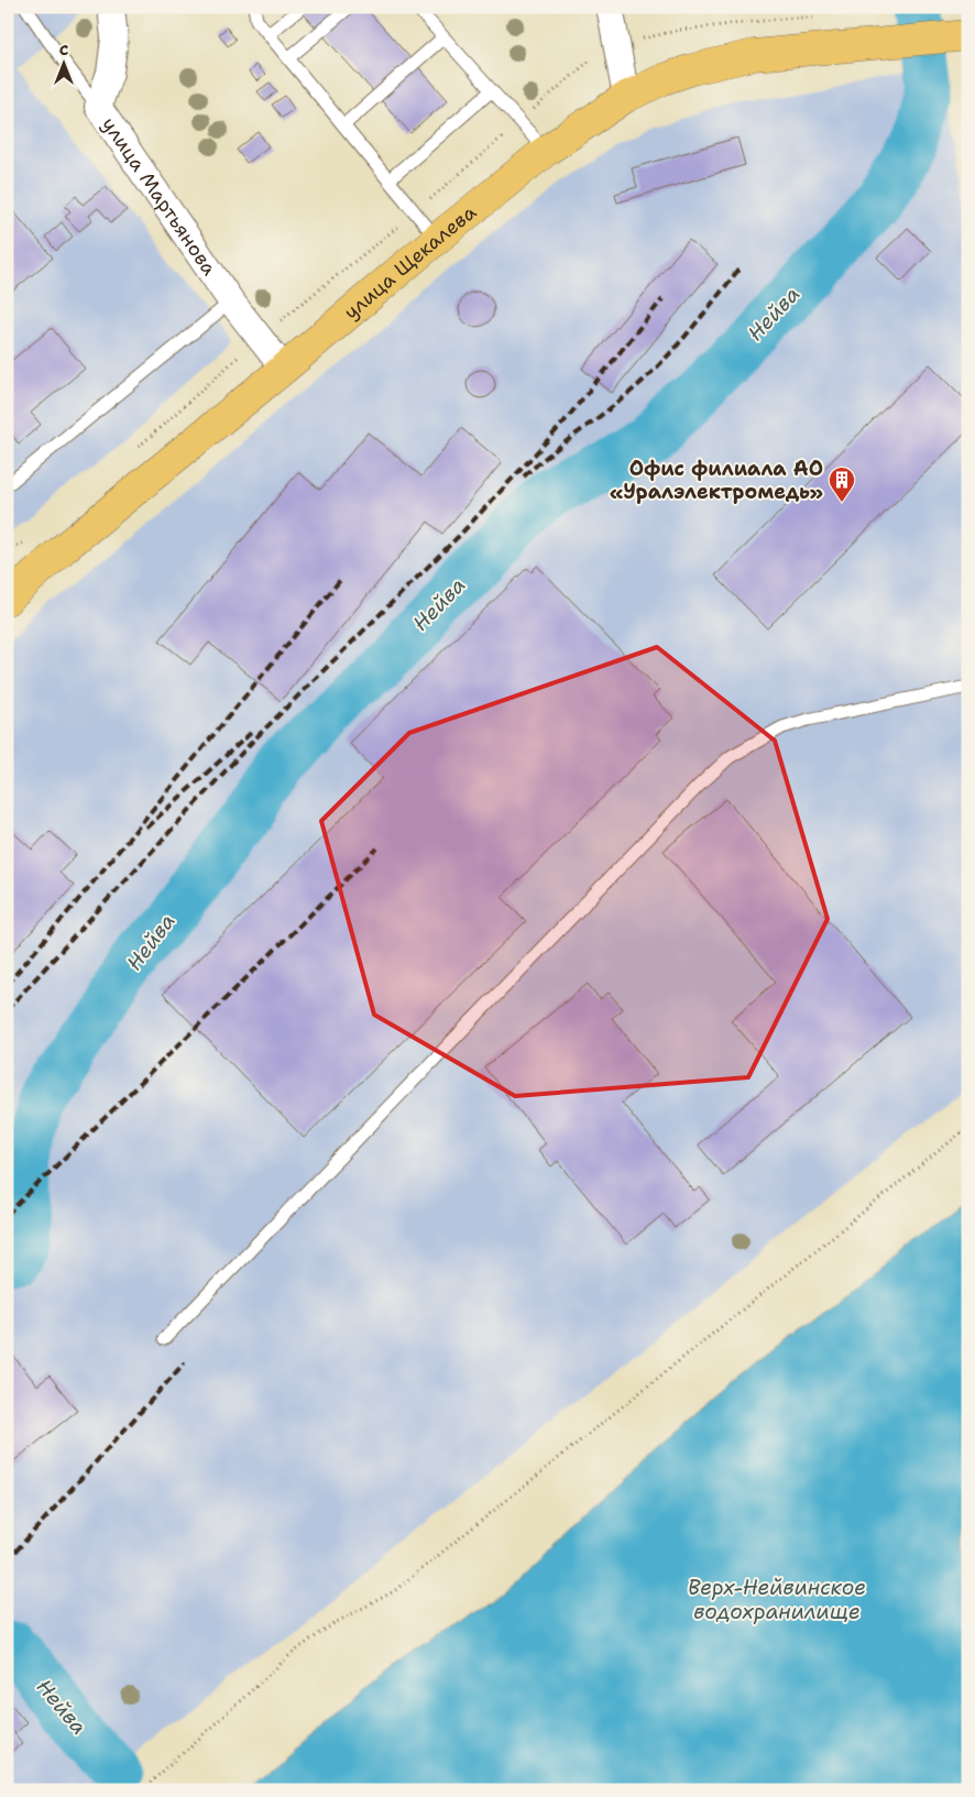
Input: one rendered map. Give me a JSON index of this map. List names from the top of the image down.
{
  "streets": {
    "main road": ["улица Щекалева"],
    "street": ["улица Мартьянова"]
  },
  "crossings": [
    ["улица Мартьянова", "улица Щекалева"]
  ],
  "water": ["Нейва", "Верх-Нейвинское водохранилище"],
  "places": {
    "building": ["Офис филиала АО «Уралэлектромедь»"]
  },
  "north": "top"
}
